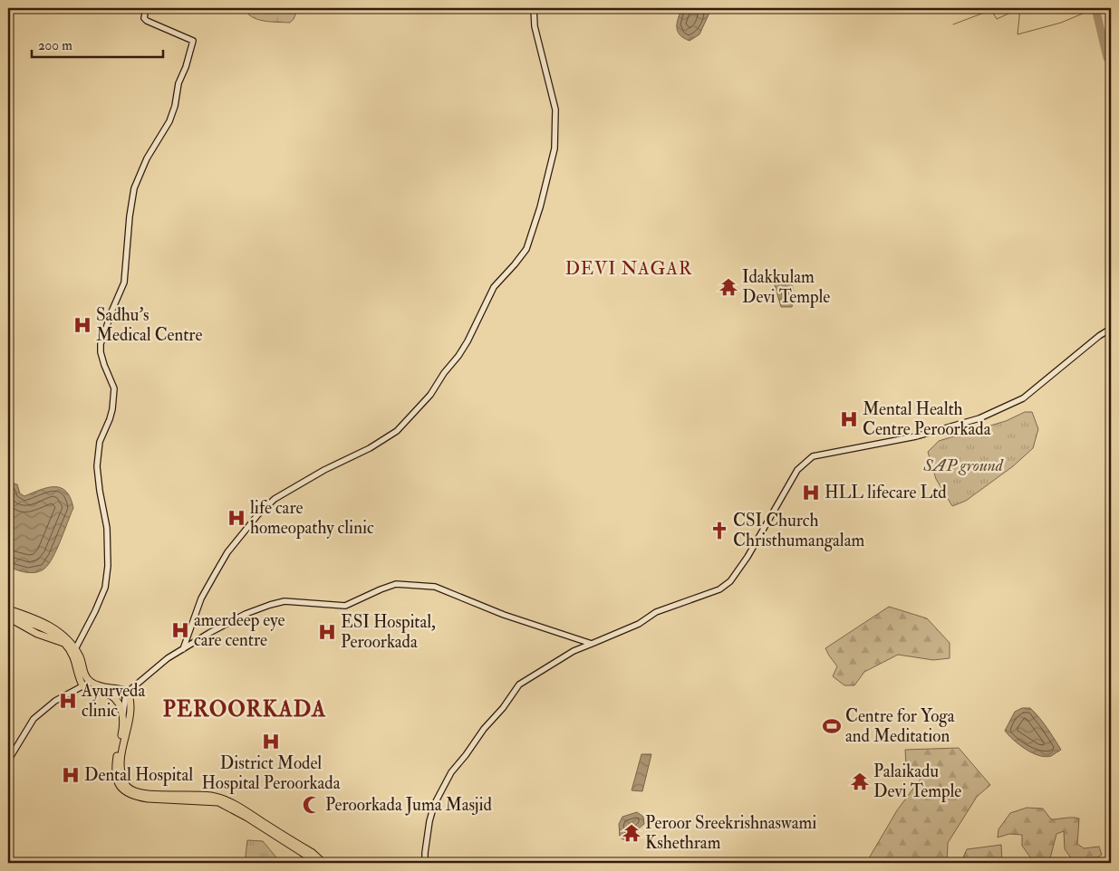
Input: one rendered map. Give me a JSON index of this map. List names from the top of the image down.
{
  "districts": ["DEVI NAGAR", "PEROORKADA"],
  "parks": ["SAP ground"],
  "places": {
    "temple": ["Idakkulam Devi Temple", "Palaikadu Devi Temple", "Peroor Sreekrishnaswami Kshethram"],
    "hospital": [
      "Sadhu's Medical Centre",
      "Mental Health Centre Peroorkada",
      "HLL lifecare Ltd",
      "life care homeopathy clinic",
      "amerdeep eye care centre",
      "ESI Hospital, Peroorkada",
      "Ayurveda clinic",
      "District Model Hospital Peroorkada",
      "Dental Hospital"
    ],
    "church": ["CSI Church Christhumangalam"],
    "sports": ["Centre for Yoga and Meditation"],
    "mosque": ["Peroorkada Juma Masjid"]
  },
  "scale_bar": "200 m"
}
